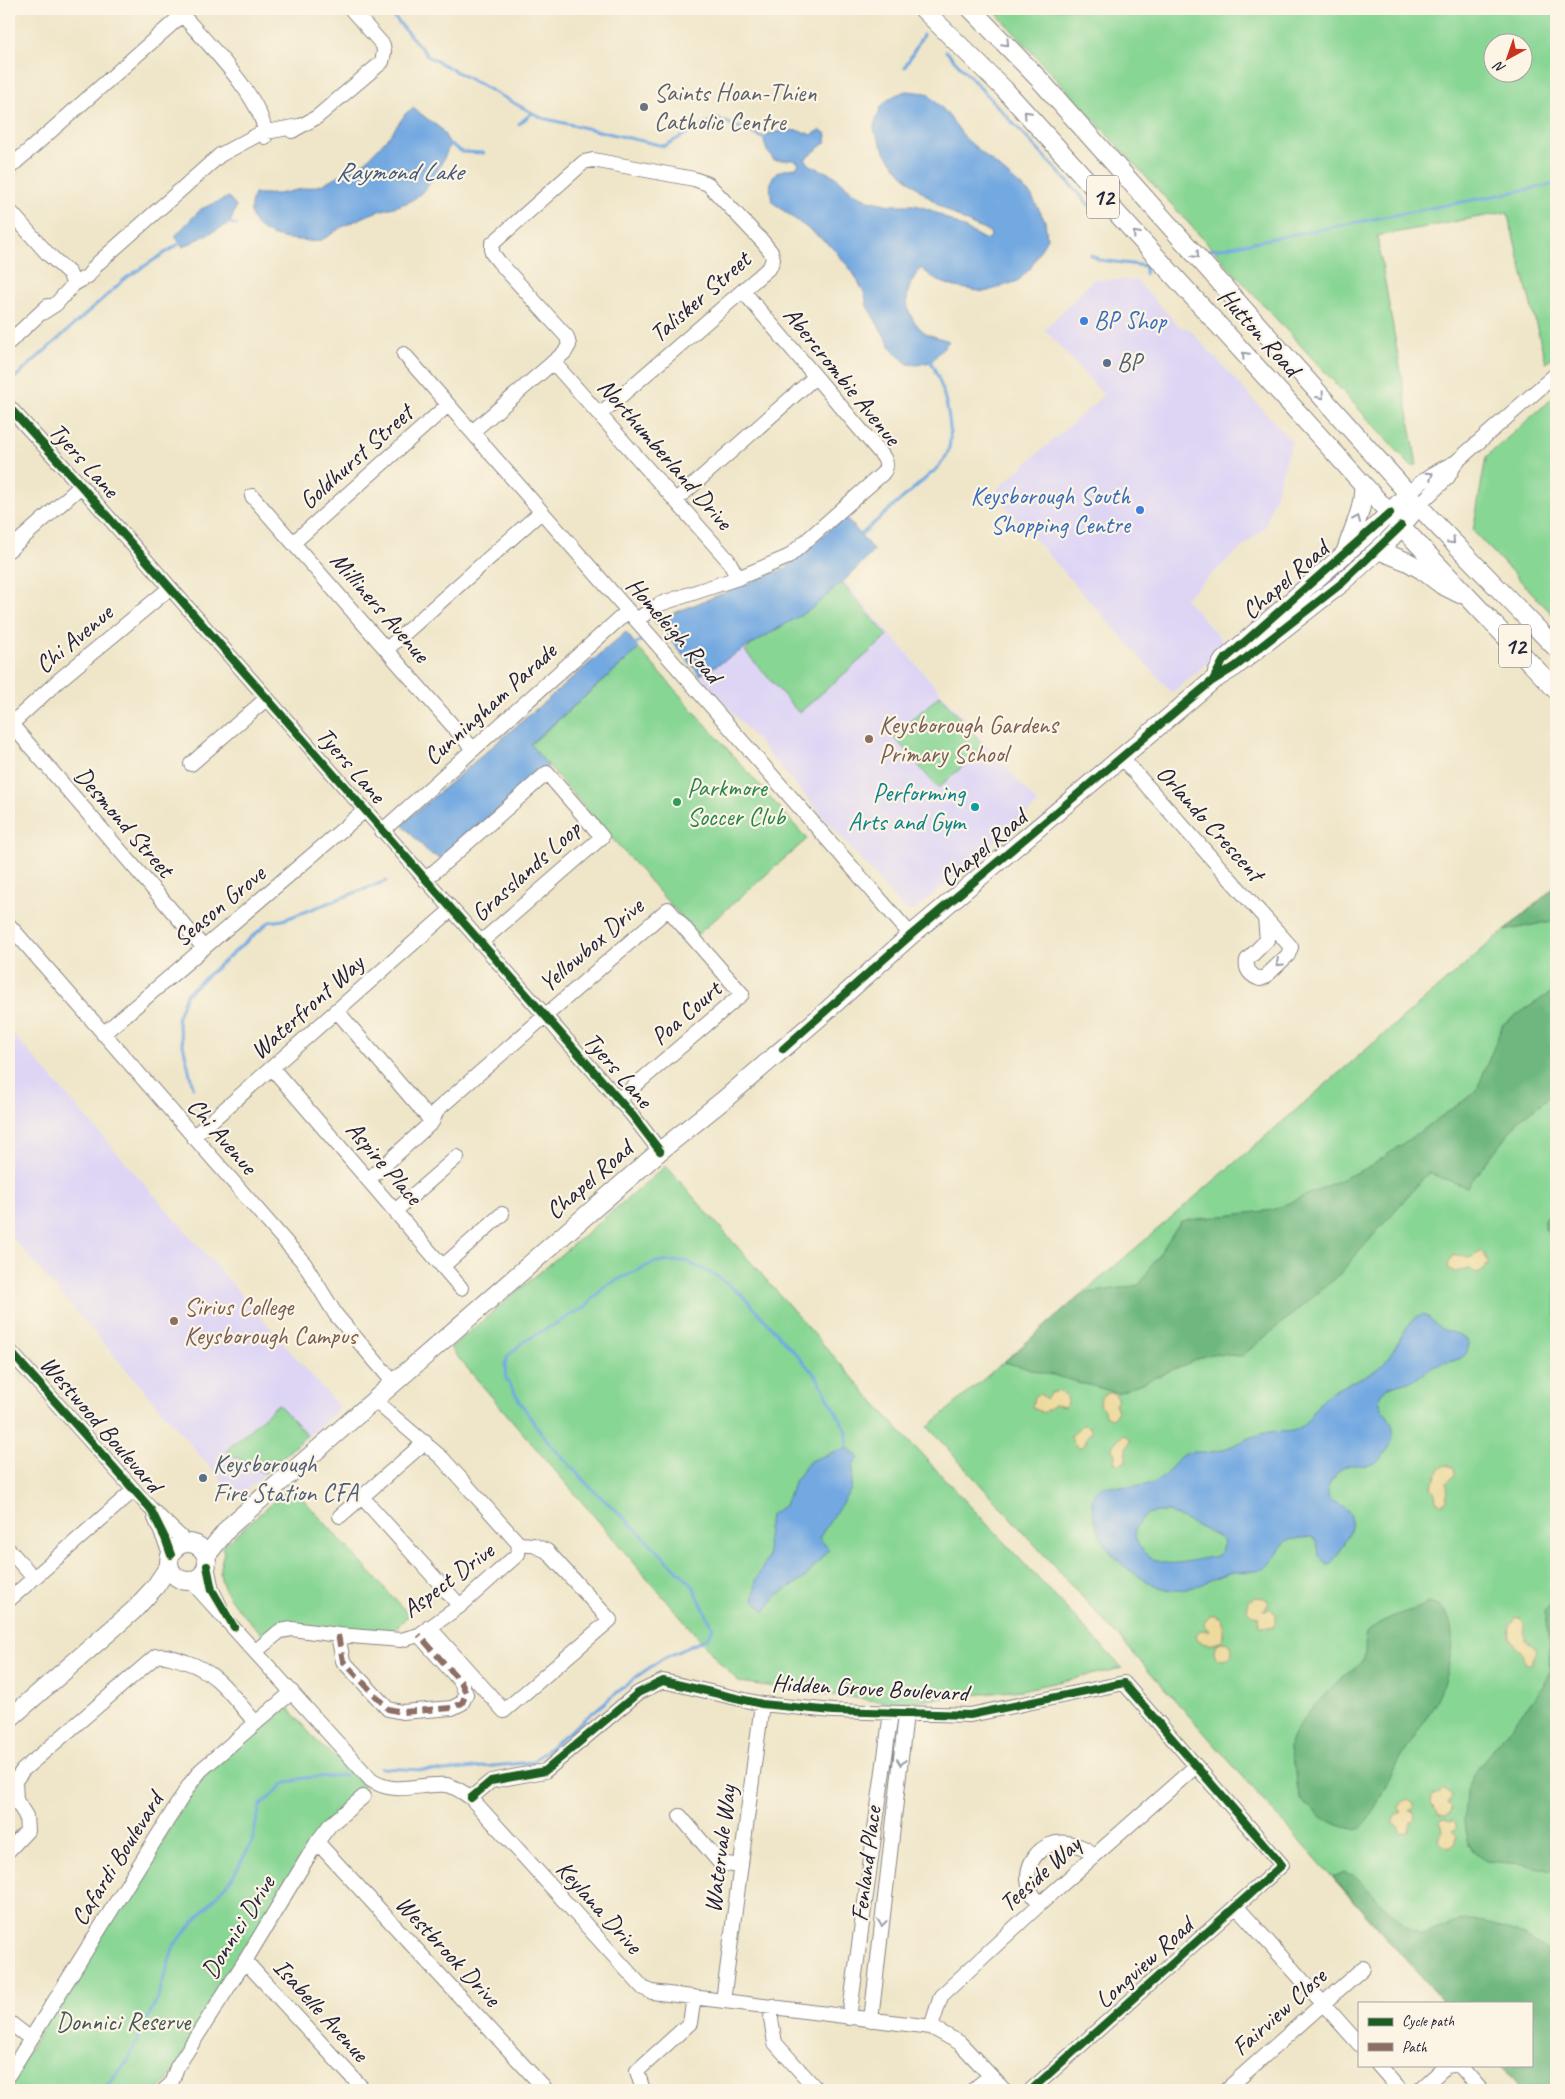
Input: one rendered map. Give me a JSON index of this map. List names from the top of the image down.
{
  "streets": {
    "main road": ["12", "Hutton Road", "Chapel Road"],
    "street": [
      "Talisker Street",
      "Abercrombie Avenue",
      "Northumberland Drive",
      "Goldhurst Street",
      "Tyers Lane",
      "Milliners Avenue",
      "Homeleigh Road",
      "Chi Avenue",
      "Cunningham Parade",
      "Desmond Street",
      "Orlando Crescent",
      "Grasslands Loop",
      "Season Grove",
      "Yellowbox Drive",
      "Waterfront Way",
      "Poa Court",
      "Aspire Place",
      "Westwood Boulevard",
      "Aspect Drive",
      "Hidden Grove Boulevard",
      "Watervale Way",
      "Cafardi Boulevard",
      "Fenland Place",
      "Teeside Way",
      "Keylana Drive",
      "Donnici Drive",
      "Westbrook Drive",
      "Longview Road",
      "Isabelle Avenue",
      "Fairview Close"
    ]
  },
  "crossings": [
    ["Talisker Street", "Abercrombie Avenue"],
    ["Talisker Street", "Northumberland Drive"],
    ["Talisker Street", "Homeleigh Road"],
    ["Hutton Road", "Chapel Road"],
    ["Abercrombie Avenue", "Northumberland Drive"],
    ["Abercrombie Avenue", "Homeleigh Road"],
    ["Abercrombie Avenue", "Cunningham Parade"],
    ["Goldhurst Street", "Milliners Avenue"],
    ["Goldhurst Street", "Homeleigh Road"],
    ["Tyers Lane", "Chapel Road"],
    ["Tyers Lane", "Chi Avenue"],
    ["Tyers Lane", "Cunningham Parade"],
    ["Tyers Lane", "Grasslands Loop"],
    ["Tyers Lane", "Season Grove"],
    ["Tyers Lane", "Yellowbox Drive"],
    ["Tyers Lane", "Waterfront Way"],
    ["Tyers Lane", "Poa Court"],
    ["Chapel Road", "Homeleigh Road"],
    ["Chapel Road", "Chi Avenue"],
    ["Chapel Road", "Orlando Crescent"],
    ["Chapel Road", "Westwood Boulevard"],
    ["Chapel Road", "Aspect Drive"],
    ["Chapel Road", "Keylana Drive"],
    ["Milliners Avenue", "Cunningham Parade"],
    ["Homeleigh Road", "Cunningham Parade"],
    ["Chi Avenue", "Desmond Street"],
    ["Chi Avenue", "Season Grove"],
    ["Chi Avenue", "Waterfront Way"],
    ["Desmond Street", "Season Grove"],
    ["Yellowbox Drive", "Poa Court"],
    ["Yellowbox Drive", "Aspire Place"],
    ["Waterfront Way", "Aspire Place"],
    ["Westwood Boulevard", "Keylana Drive"],
    ["Aspect Drive", "Keylana Drive"],
    ["Hidden Grove Boulevard", "Watervale Way"],
    ["Hidden Grove Boulevard", "Fenland Place"],
    ["Hidden Grove Boulevard", "Teeside Way"],
    ["Hidden Grove Boulevard", "Keylana Drive"],
    ["Hidden Grove Boulevard", "Longview Road"],
    ["Watervale Way", "Keylana Drive"],
    ["Cafardi Boulevard", "Keylana Drive"],
    ["Fenland Place", "Keylana Drive"],
    ["Teeside Way", "Keylana Drive"],
    ["Donnici Drive", "Westbrook Drive"],
    ["Donnici Drive", "Isabelle Avenue"]
  ],
  "water": ["Raymond Lake"],
  "parks": ["Donnici Reserve"],
  "places": [
    "Saints Hoan-Thien Catholic Centre",
    "BP Shop",
    "BP",
    "Keysborough South Shopping Centre",
    "Keysborough Gardens Primary School",
    "Parkmore Soccer Club",
    "Performing Arts and Gym",
    "Sirius College Keysborough Campus",
    "Keysborough Fire Station CFA"
  ],
  "legend": ["Cycle path", "Path"],
  "north": "bottom left"
}
